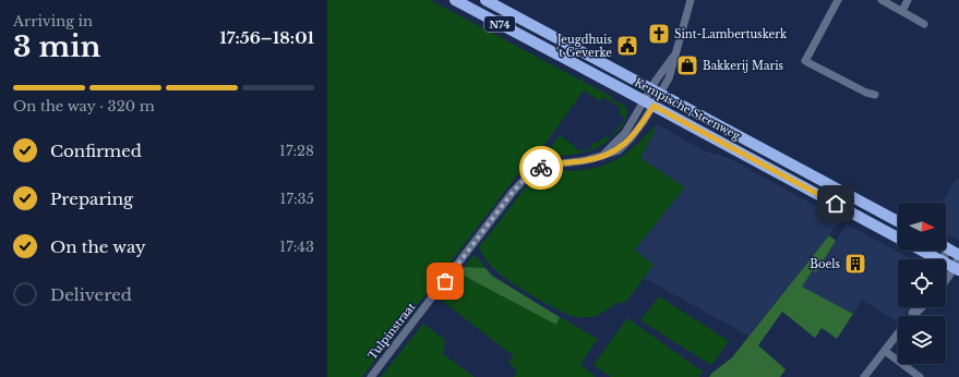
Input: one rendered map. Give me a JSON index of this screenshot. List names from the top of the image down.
{
  "streets": {
    "main road": ["N74", "Kempische Steenweg"],
    "street": ["Tulpinstraat"]
  },
  "crossings": [
    ["Kempische Steenweg", "Tulpinstraat"]
  ],
  "places": {
    "church": ["Sint-Lambertuskerk"],
    "public building": ["Jeugdhuis 't Geverke"],
    "shop": ["Bakkerij Maris"],
    "building": ["Boels"]
  },
  "north": "right",
  "page": {
    "heading": ["3 min", "Arriving in", "17:56–18:01"],
    "bar": "On the way · 320 m",
    "list": [
      ["Confirmed", "17:28"],
      ["Preparing", "17:35"],
      ["On the way", "17:43"],
      "Delivered"
    ]
  }
}
